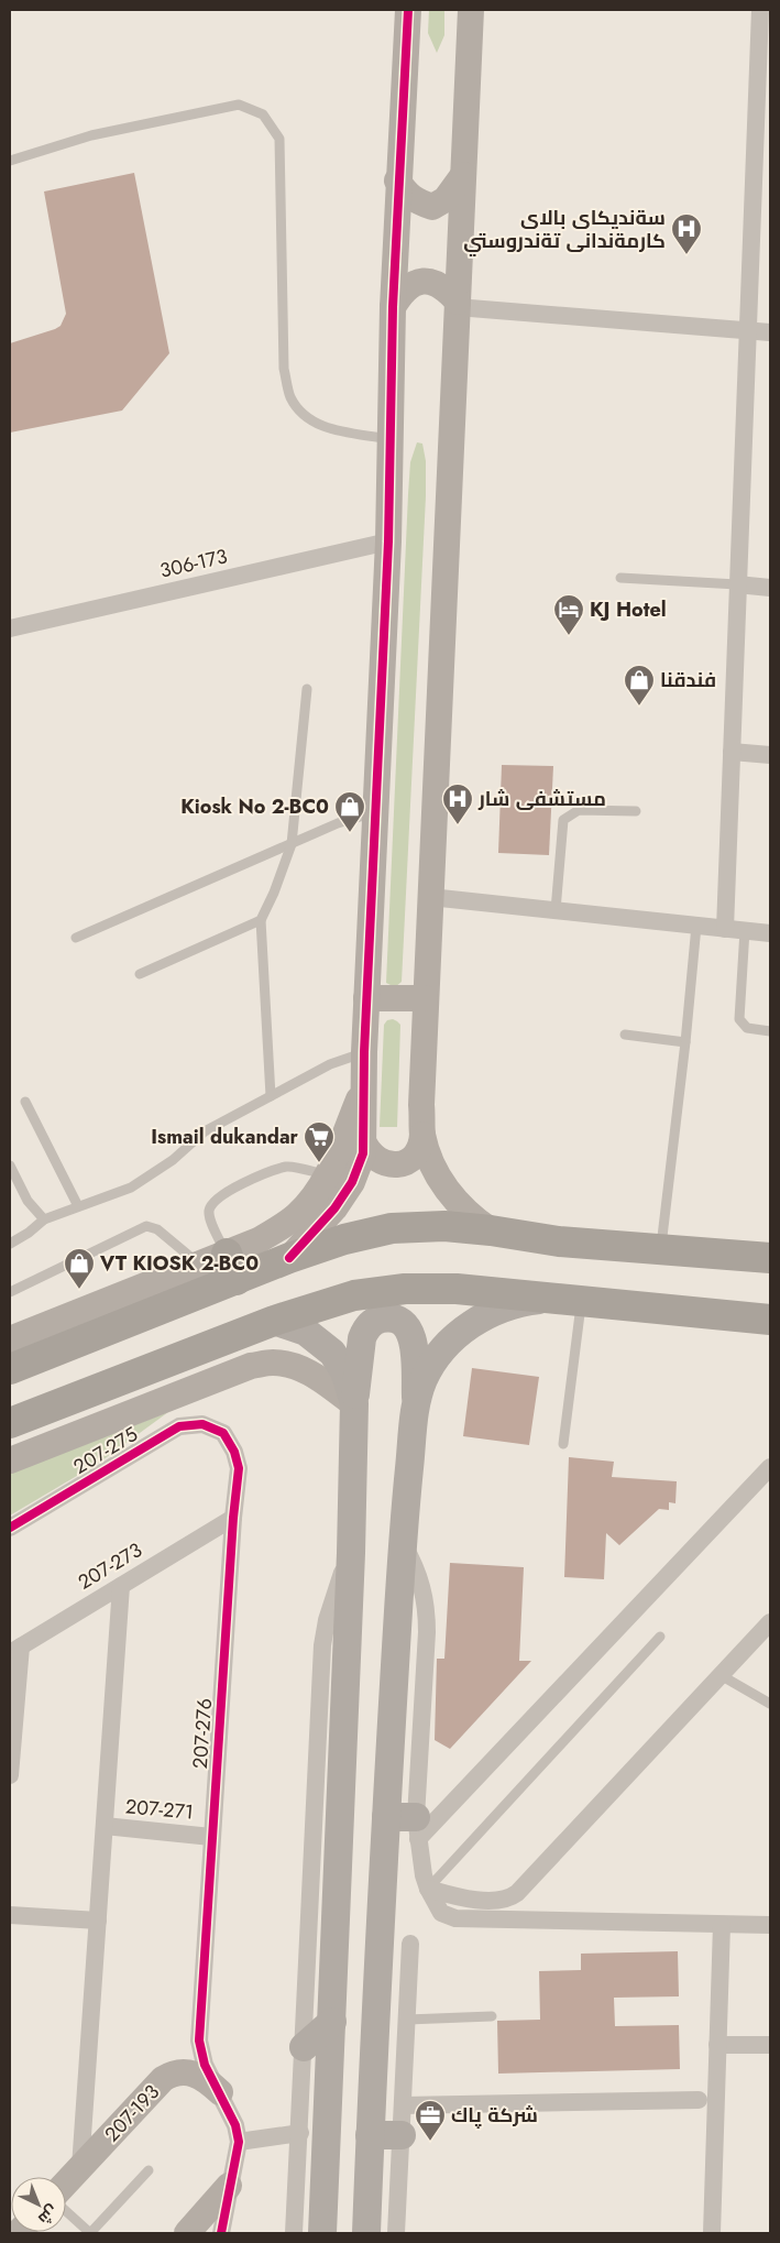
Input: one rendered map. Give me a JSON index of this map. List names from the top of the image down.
{
  "streets": {
    "street": [
      "306-173",
      "207-275",
      "207-273",
      "207-276",
      "207-271",
      "207-193"
    ]
  },
  "crossings": [
    ["207-275", "207-276"],
    ["207-273", "207-276"],
    ["207-276", "207-271"],
    ["207-276", "207-193"]
  ],
  "places": {
    "hospital": ["سةنديكاى بالاى كارمةندانى تةندروستي", "مستشفى شار"],
    "hotel": ["KJ Hotel"],
    "shop": ["فندقنا", "Kiosk No 2-BC0", "VT KIOSK 2-BC0"],
    "supermarket": ["Ismail dukandar"],
    "office": ["شركة پاك"]
  },
  "north": "bottom right"
}
